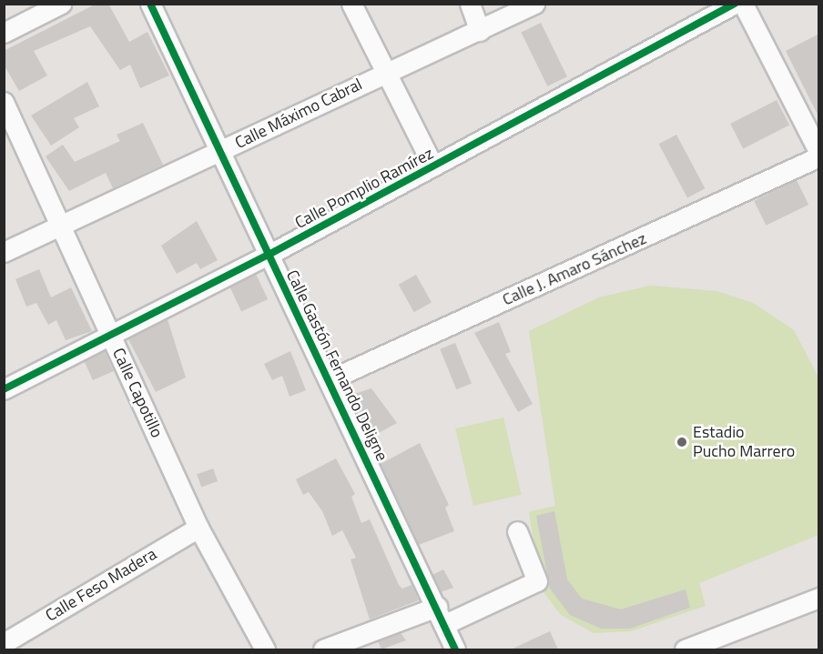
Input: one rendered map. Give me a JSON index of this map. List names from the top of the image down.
{
  "streets": {
    "street": [
      "Calle Máximo Cabral",
      "Calle Pomplio Ramírez",
      "Calle J. Amaro Sánchez",
      "Calle Gastón Fernando Deligne",
      "Calle Capotillo",
      "Calle Feso Madera"
    ]
  },
  "crossings": [
    ["Calle Máximo Cabral", "Calle Gastón Fernando Deligne"],
    ["Calle Máximo Cabral", "Calle Capotillo"],
    ["Calle Pomplio Ramírez", "Calle Gastón Fernando Deligne"],
    ["Calle Pomplio Ramírez", "Calle Capotillo"],
    ["Calle J. Amaro Sánchez", "Calle Gastón Fernando Deligne"],
    ["Calle Capotillo", "Calle Feso Madera"]
  ],
  "places": ["Estadio Pucho Marrero"]
}
